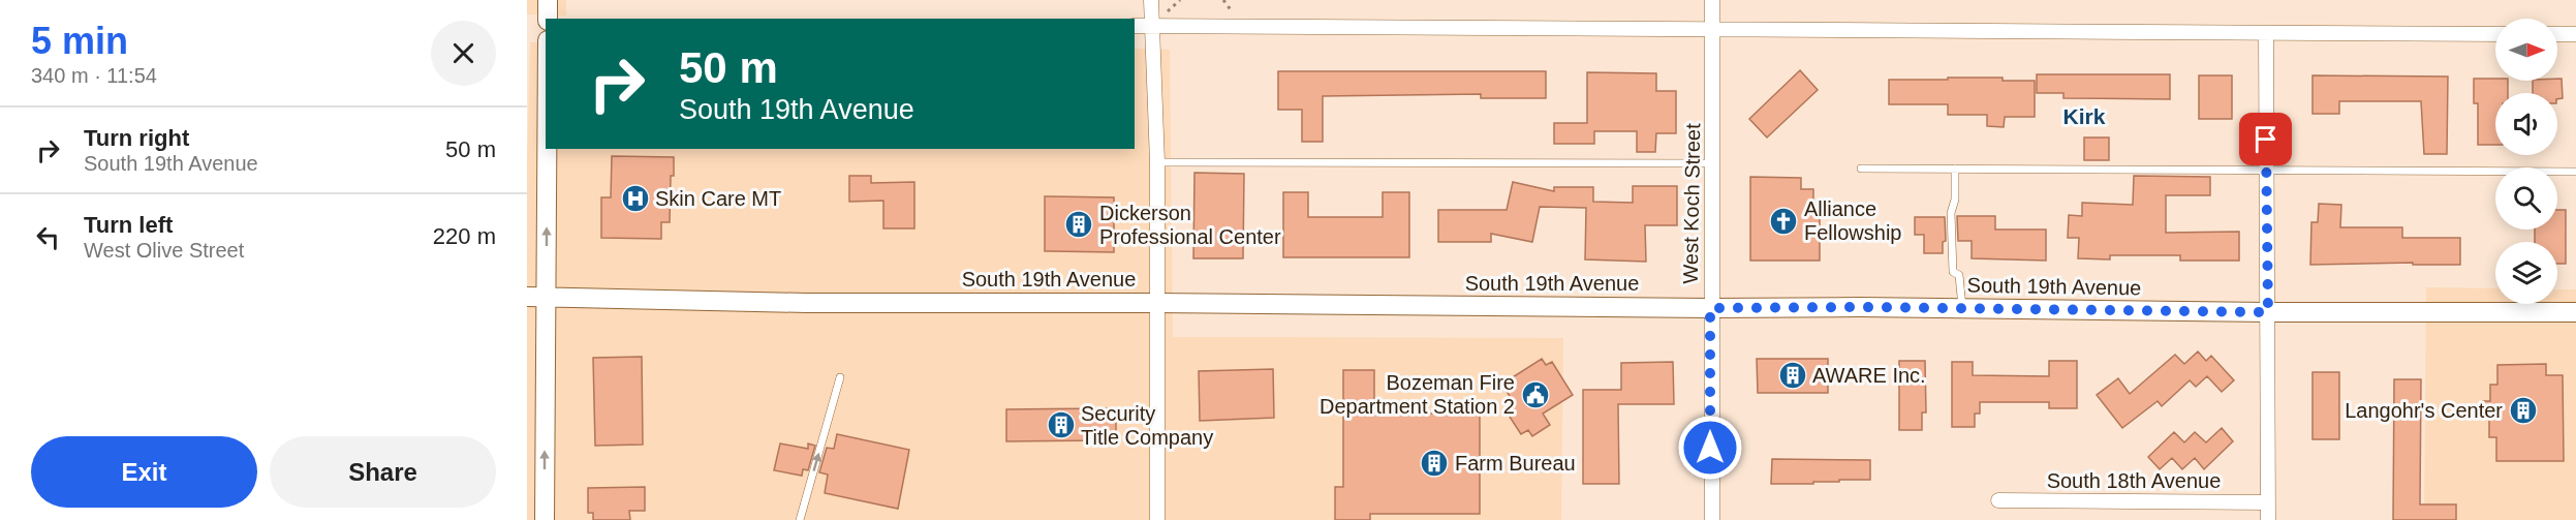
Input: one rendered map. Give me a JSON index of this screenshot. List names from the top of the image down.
{
  "streets": {
    "main road": ["South 19th Avenue"],
    "street": ["West Koch Street", "South 18th Avenue"]
  },
  "crossings": [
    ["West Koch Street", "South 19th Avenue"]
  ],
  "districts": ["Kirk"],
  "places": {
    "hospital": ["Skin Care MT"],
    "church": ["Alliance Fellowship"],
    "building": [
      "Dickerson Professional Center",
      "AWARE Inc.",
      "Langohr's Center",
      "Security Title Company",
      "Farm Bureau"
    ],
    "public building": ["Bozeman Fire Department Station 2"]
  },
  "north": "right",
  "page": {
    "heading": ["5 min", "340 m · 11:54"],
    "turn": ["50 m", "South 19th Avenue"],
    "list": [
      {
        "name": "Turn right",
        "note": "South 19th Avenue",
        "value": "50 m"
      },
      {
        "name": "Turn left",
        "note": "West Olive Street",
        "value": "220 m"
      }
    ],
    "buttons": ["Exit", "Share"]
  }
}
